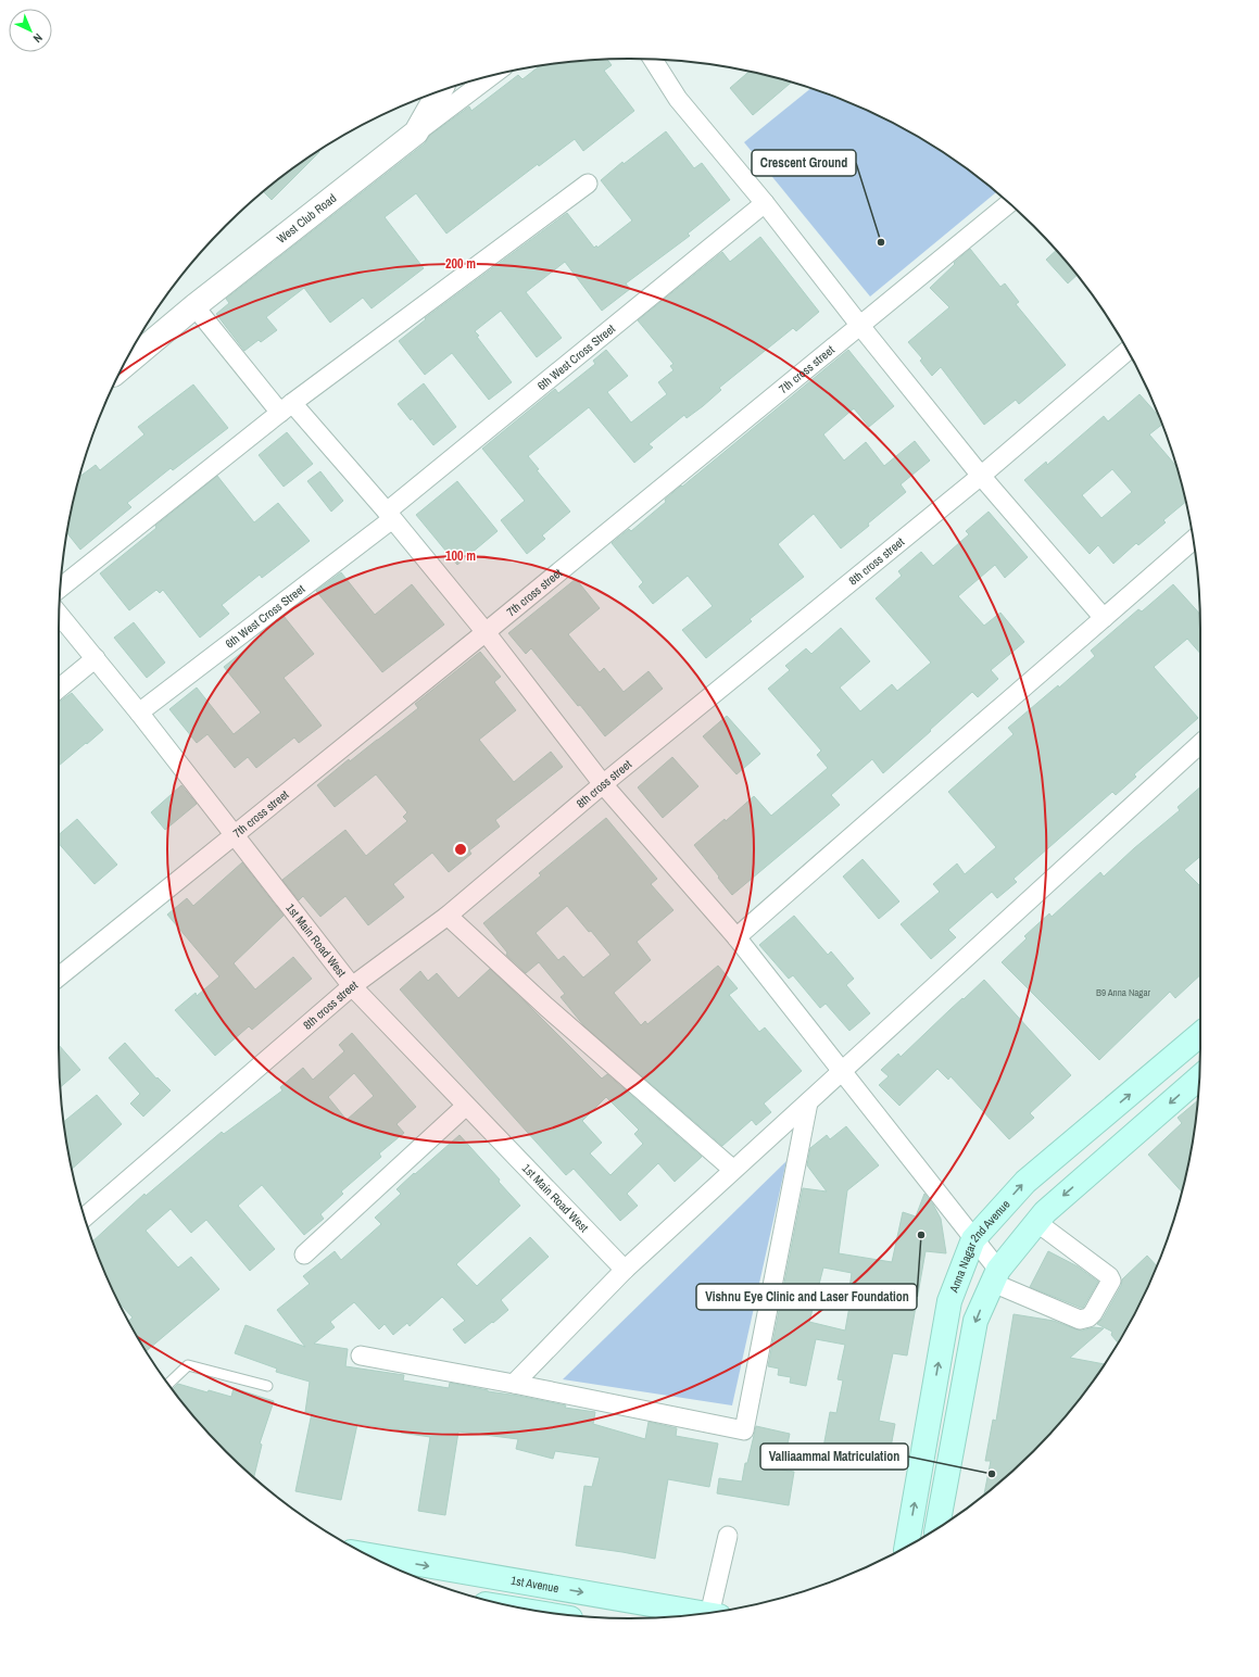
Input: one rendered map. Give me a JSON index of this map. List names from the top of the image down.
{
  "streets": {
    "main road": ["Anna Nagar 2nd Avenue", "1st Avenue"],
    "street": [
      "West Club Road",
      "6th West Cross Street",
      "7th cross street",
      "8th cross street",
      "1st Main Road West"
    ]
  },
  "crossings": [
    ["6th West Cross Street", "1st Main Road West"],
    ["7th cross street", "1st Main Road West"],
    ["8th cross street", "1st Main Road West"]
  ],
  "one_way": ["1st Avenue"],
  "places": ["Crescent Ground", "Vishnu Eye Clinic and Laser Foundation", "Valliaammal Matriculation"],
  "house_numbers": ["B9 Anna Nagar"],
  "north": "bottom right",
  "rings": ["200 m", "100 m"]
}
